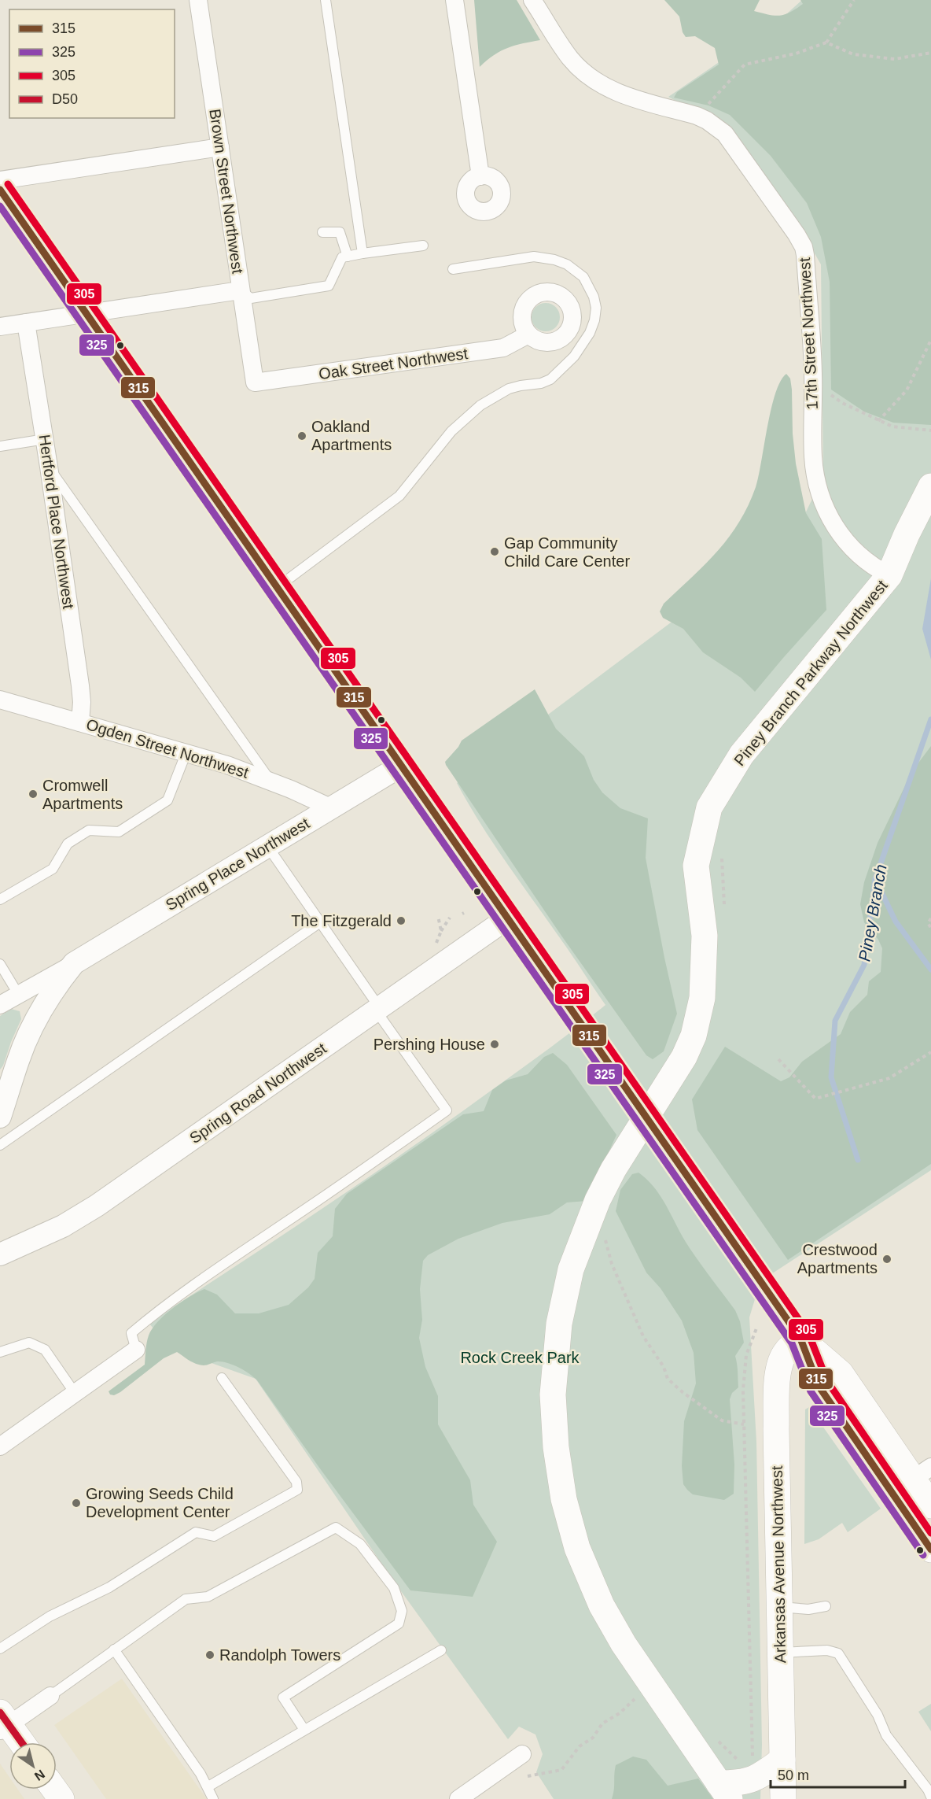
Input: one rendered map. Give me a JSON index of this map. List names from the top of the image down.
{
  "streets": {
    "main road": ["Piney Branch Parkway Northwest", "Arkansas Avenue Northwest"],
    "street": [
      "Brown Street Northwest",
      "17th Street Northwest",
      "Oak Street Northwest",
      "Hertford Place Northwest",
      "Ogden Street Northwest",
      "Spring Place Northwest",
      "Spring Road Northwest"
    ]
  },
  "crossings": [
    ["Brown Street Northwest", "Oak Street Northwest"],
    ["17th Street Northwest", "Piney Branch Parkway Northwest"],
    ["Hertford Place Northwest", "Ogden Street Northwest"],
    ["Ogden Street Northwest", "Spring Place Northwest"]
  ],
  "water": ["Piney Branch"],
  "parks": ["Rock Creek Park"],
  "places": [
    "Oakland Apartments",
    "Gap Community Child Care Center",
    "Cromwell Apartments",
    "The Fitzgerald",
    "Pershing House",
    "Crestwood Apartments",
    "Growing Seeds Child Development Center",
    "Randolph Towers"
  ],
  "lines": [
    "transit line 305",
    "transit line 315",
    "transit line 325",
    "transit line D50"
  ],
  "legend": [
    "315",
    "325",
    "305",
    "D50"
  ],
  "scale_bar": "50 m",
  "north": "bottom right"
}
